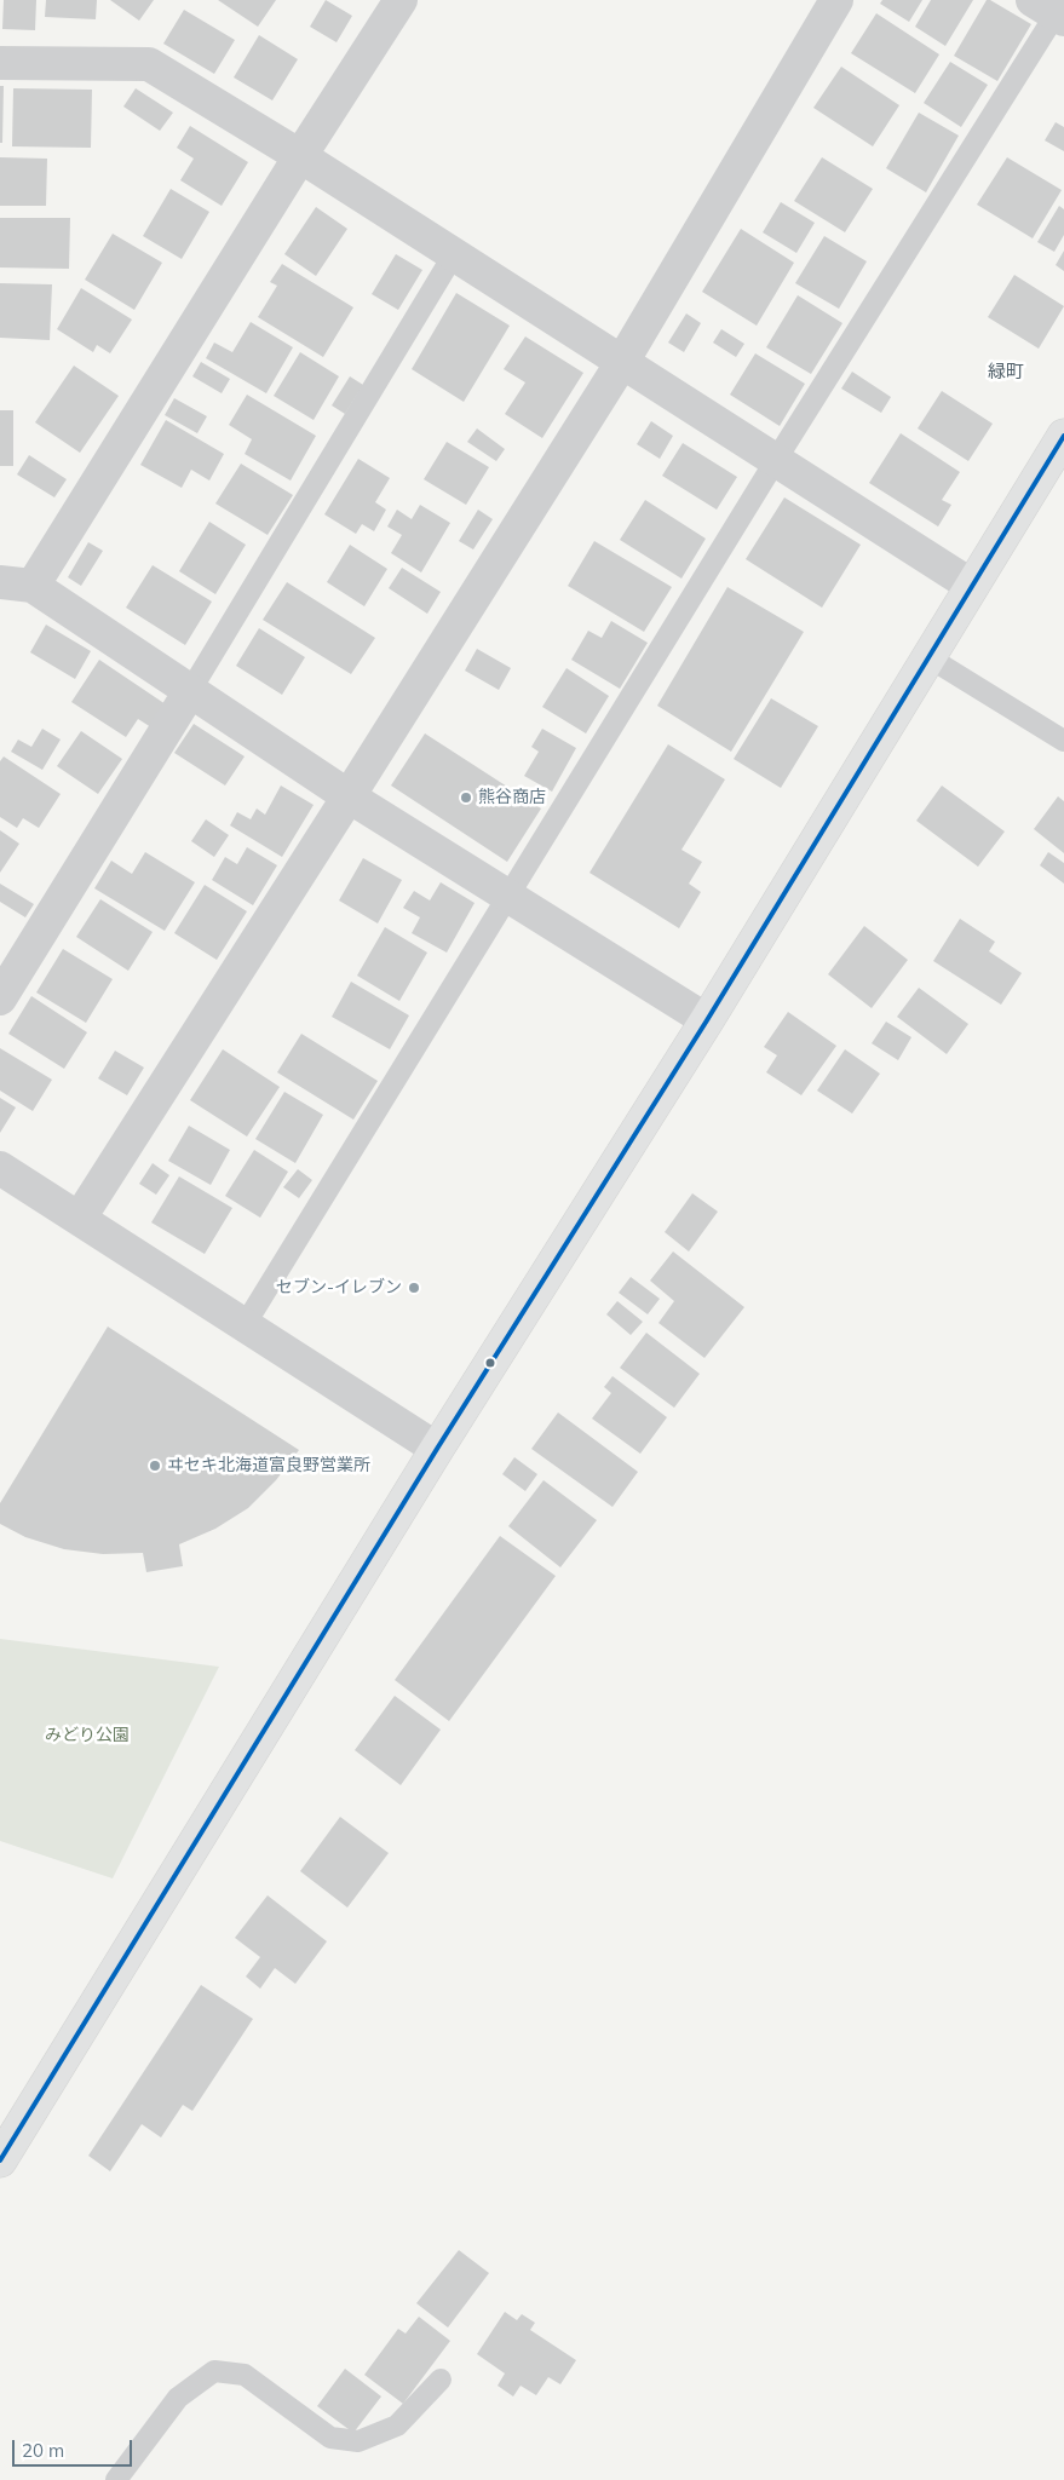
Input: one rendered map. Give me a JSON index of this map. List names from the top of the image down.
{
  "districts": ["緑町"],
  "parks": ["みどり公園"],
  "places": ["熊谷商店", "セブン-イレブン", "ヰセキ北海道富良野営業所"],
  "scale_bar": "20 m"
}
